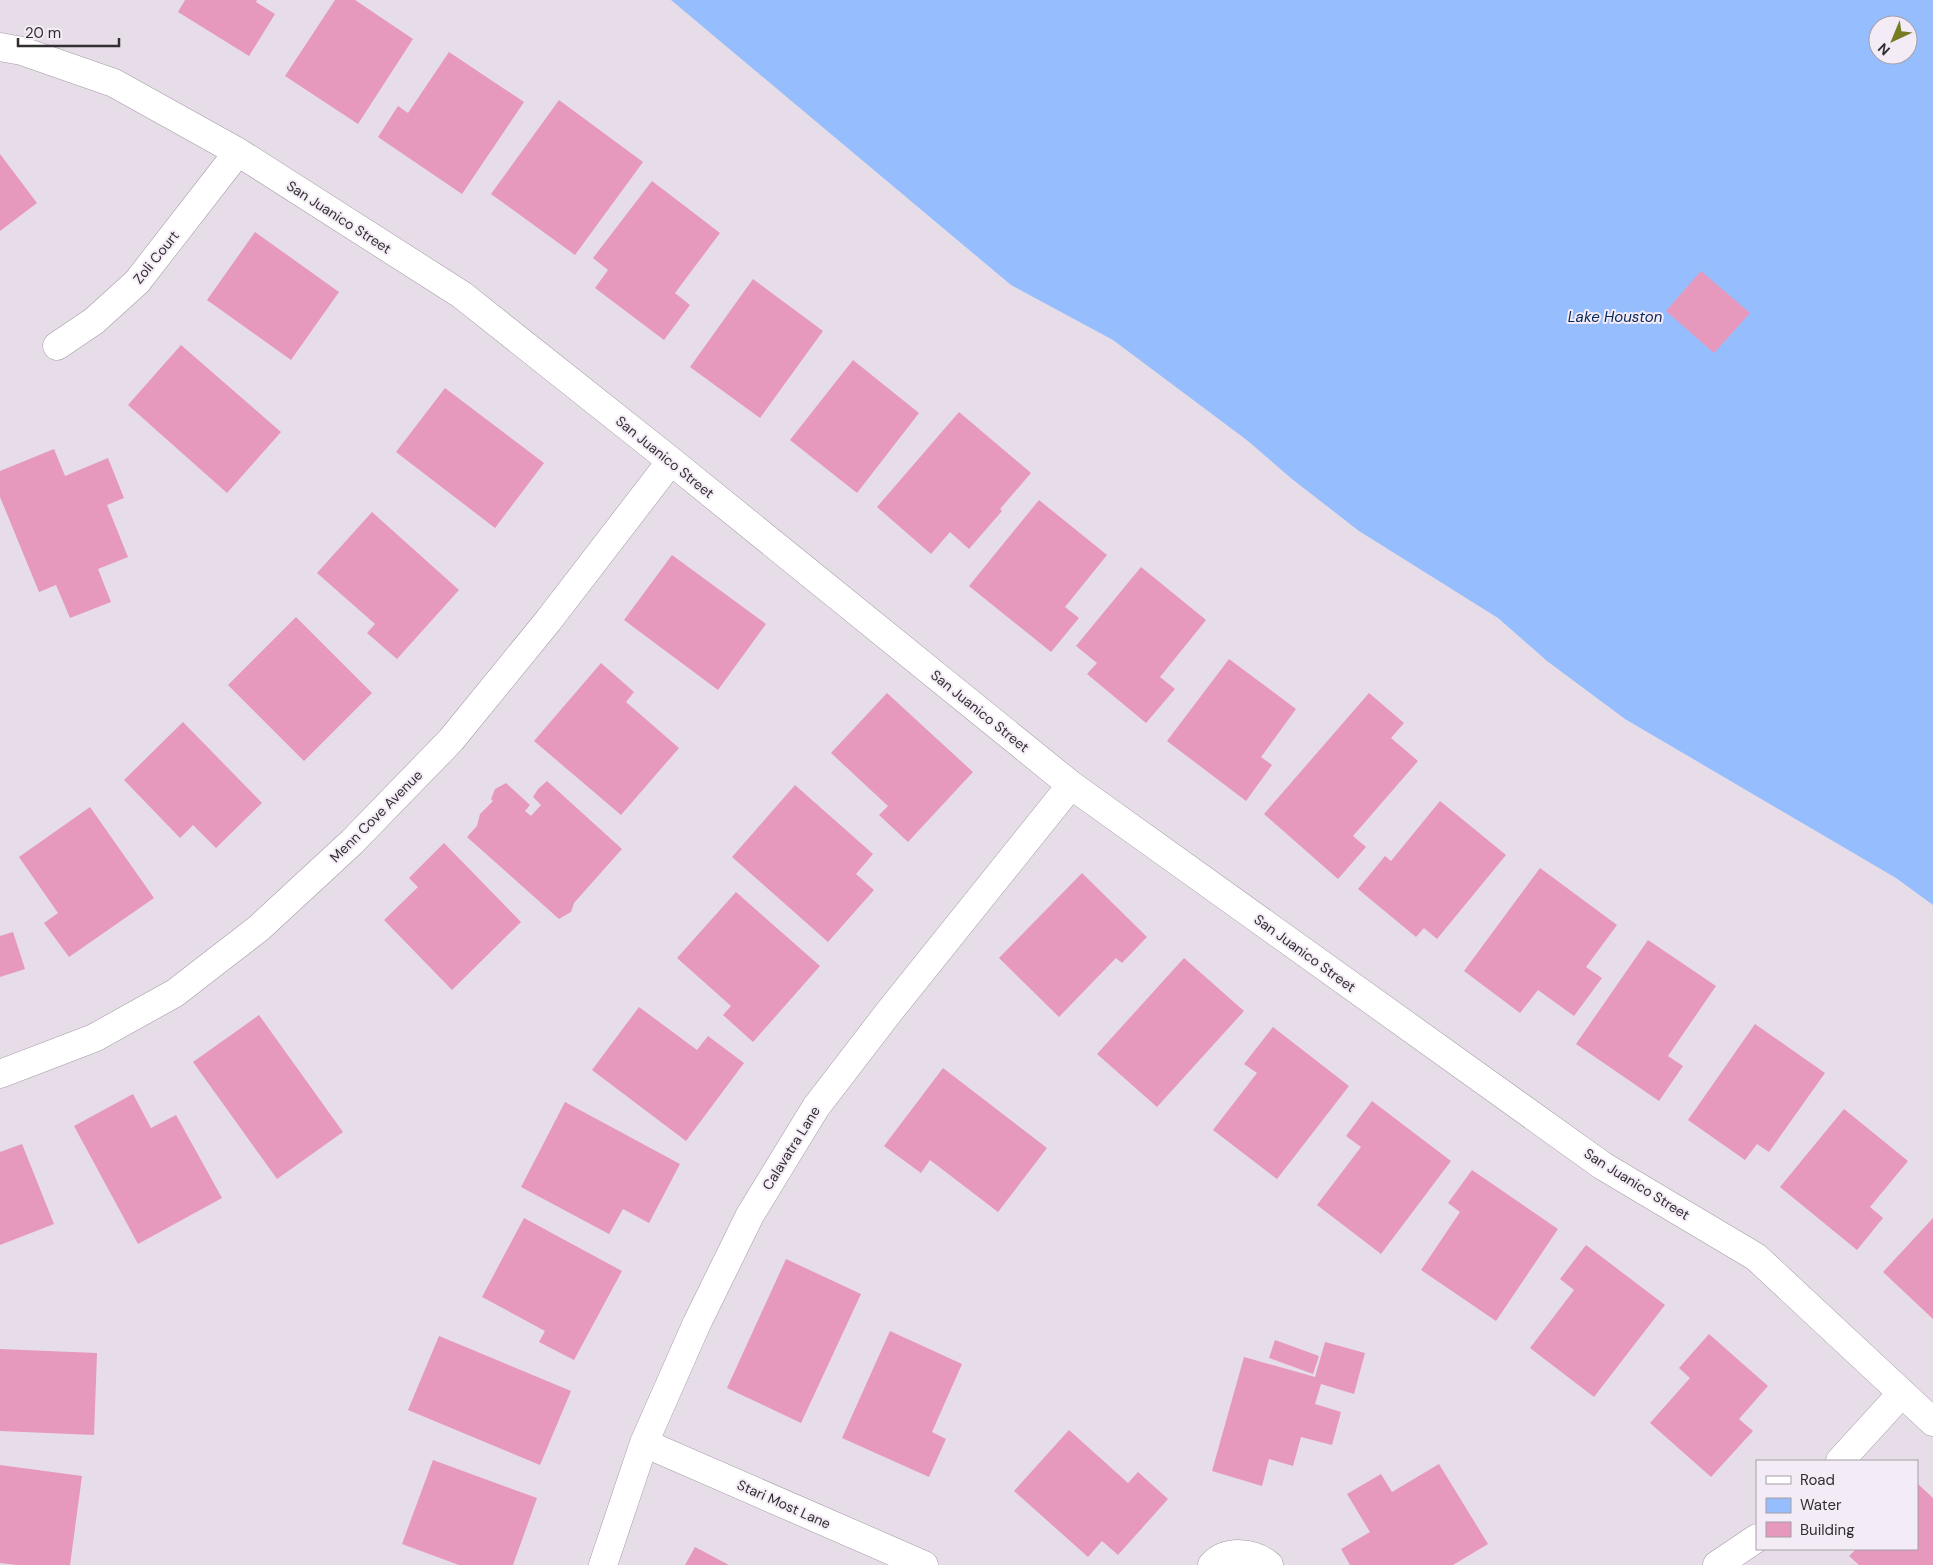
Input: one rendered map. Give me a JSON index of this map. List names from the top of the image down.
{
  "streets": {
    "street": [
      "San Juanico Street",
      "Zoli Court",
      "Menn Cove Avenue",
      "Calavatra Lane",
      "Stari Most Lane"
    ]
  },
  "crossings": [
    ["San Juanico Street", "Zoli Court"],
    ["San Juanico Street", "Menn Cove Avenue"],
    ["San Juanico Street", "Calavatra Lane"],
    ["Calavatra Lane", "Stari Most Lane"]
  ],
  "water": ["Lake Houston"],
  "legend": ["Road", "Water", "Building"],
  "scale_bar": "20 m",
  "north": "bottom left"
}
